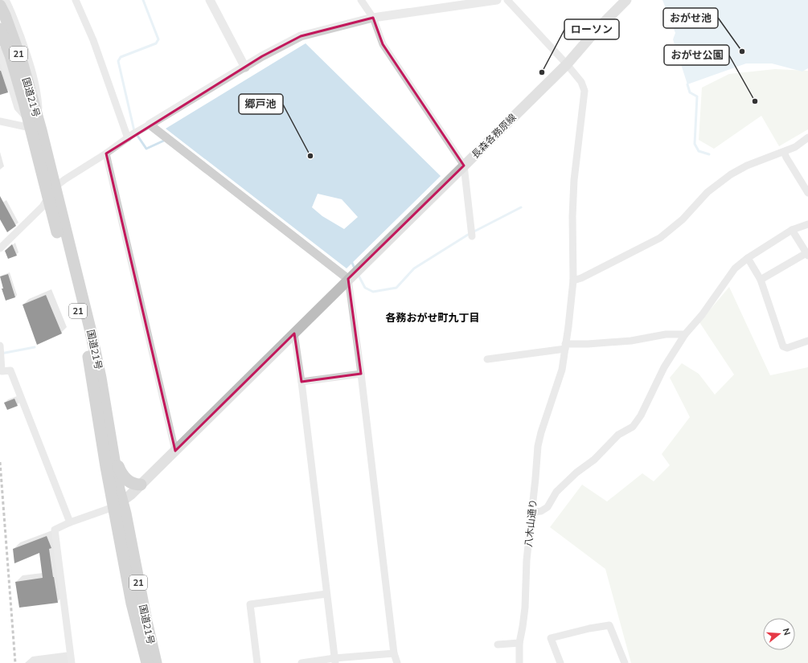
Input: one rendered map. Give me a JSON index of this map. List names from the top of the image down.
{
  "streets": {
    "highway": ["21", "国道21号"],
    "main road": ["長森各務原線"],
    "street": ["八木山通り"]
  },
  "crossings": [
    ["国道21号", "長森各務原線"]
  ],
  "districts": ["各務おがせ町九丁目"],
  "places": [
    "おがせ池",
    "ローソン",
    "おがせ公園",
    "郷戸池"
  ],
  "north": "right"
}
